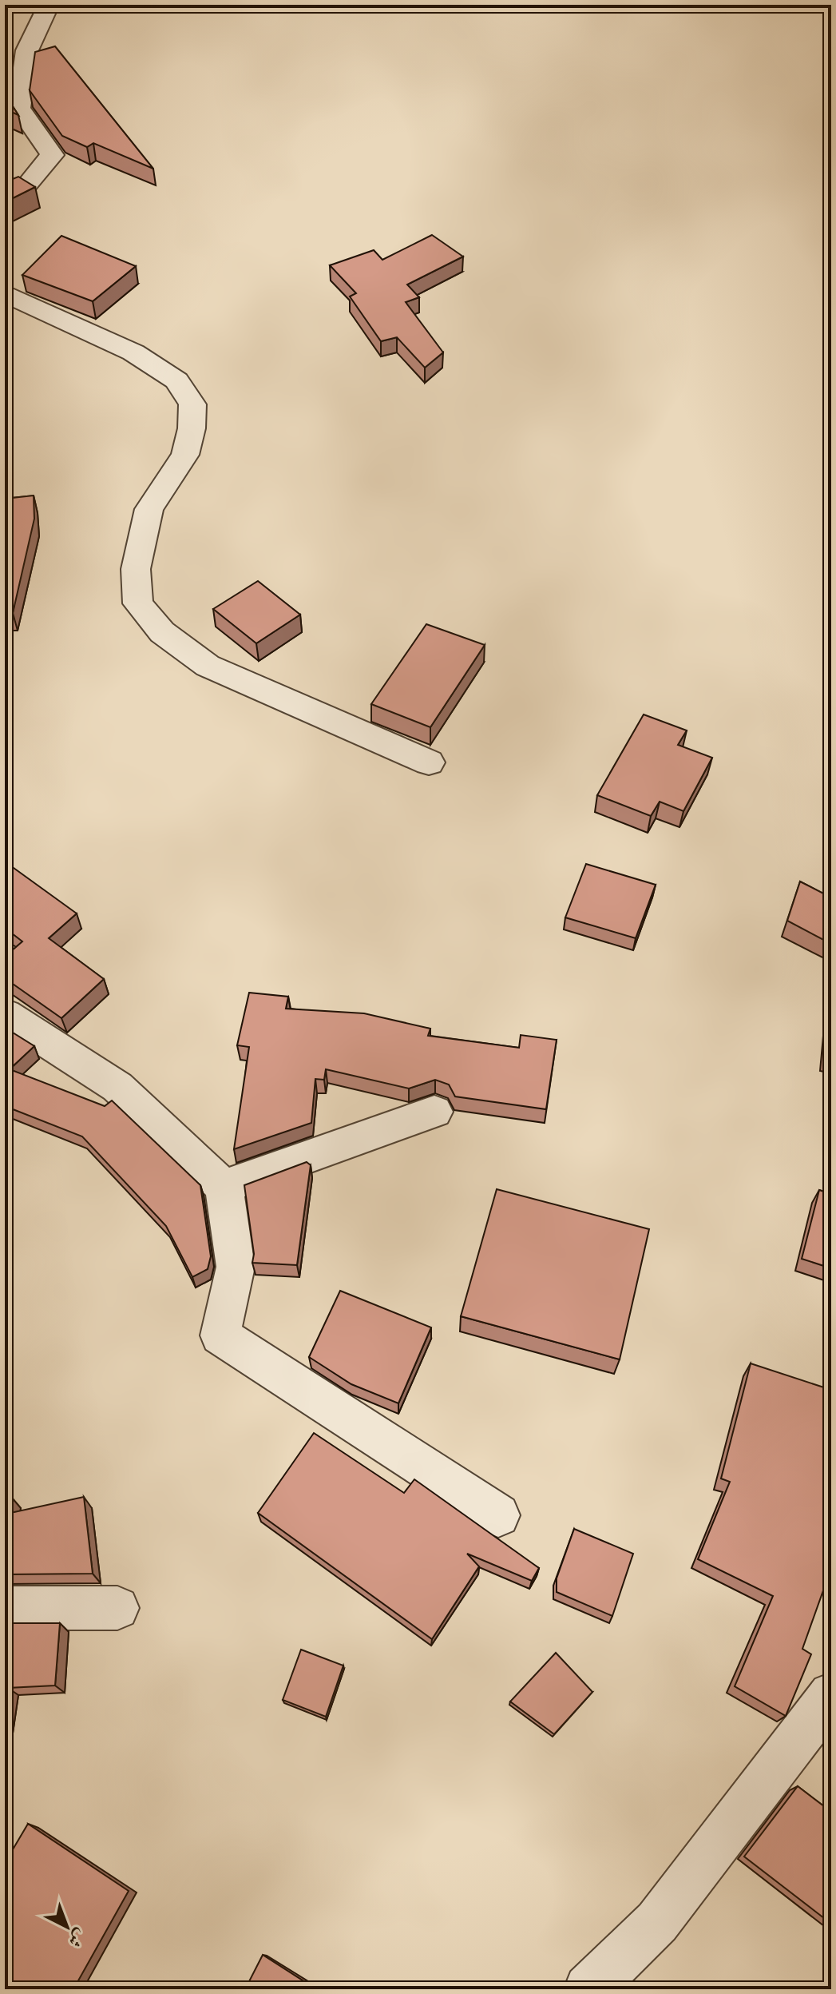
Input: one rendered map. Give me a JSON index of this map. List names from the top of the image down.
{
  "north": "bottom right"
}
